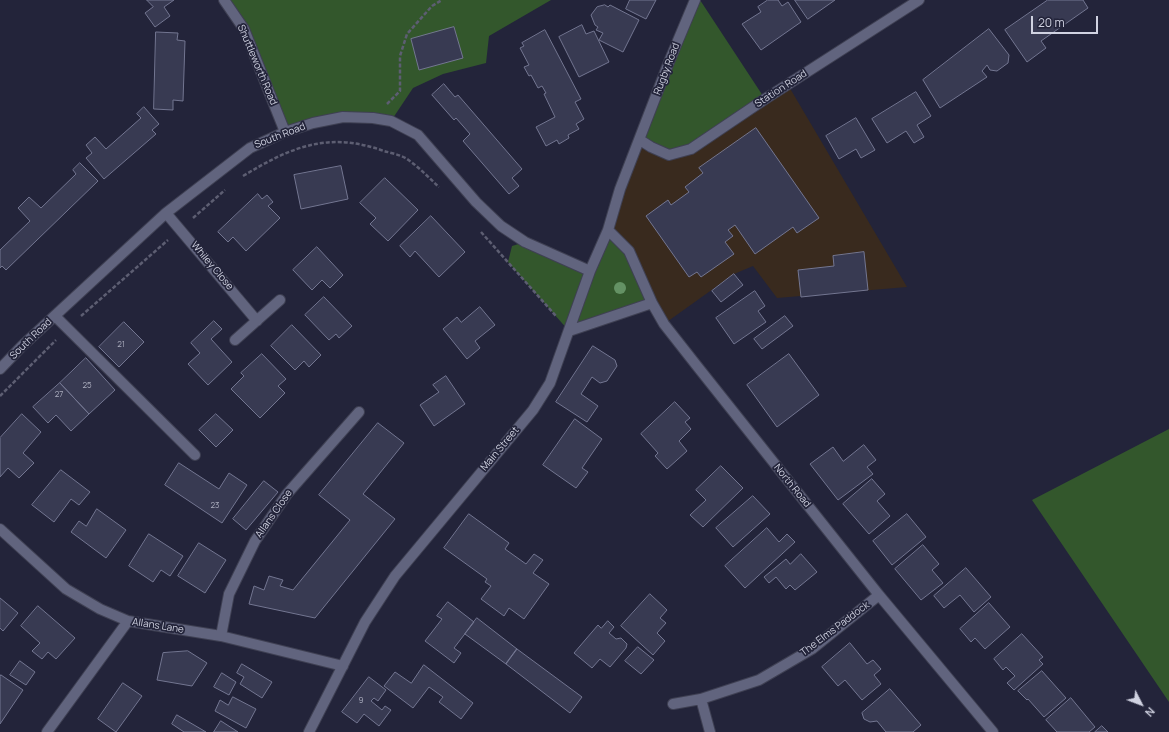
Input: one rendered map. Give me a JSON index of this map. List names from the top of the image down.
{
  "streets": {
    "street": [
      "Shuttleworth Road",
      "Rugby Road",
      "Station Road",
      "South Road",
      "Whiley Close",
      "Main Street",
      "North Road",
      "Allans Close",
      "Allans Lane",
      "The Elms Paddock"
    ]
  },
  "crossings": [
    ["Shuttleworth Road", "South Road"],
    ["Rugby Road", "Station Road"],
    ["Rugby Road", "Main Street"],
    ["Station Road", "Main Street"],
    ["South Road", "Whiley Close"],
    ["South Road", "Main Street"],
    ["Main Street", "North Road"],
    ["Main Street", "Allans Lane"],
    ["North Road", "The Elms Paddock"],
    ["Allans Close", "Allans Lane"]
  ],
  "house_numbers": [
    "21",
    "25",
    "27",
    "23",
    "9"
  ],
  "scale_bar": "20 m",
  "north": "bottom right"
}
